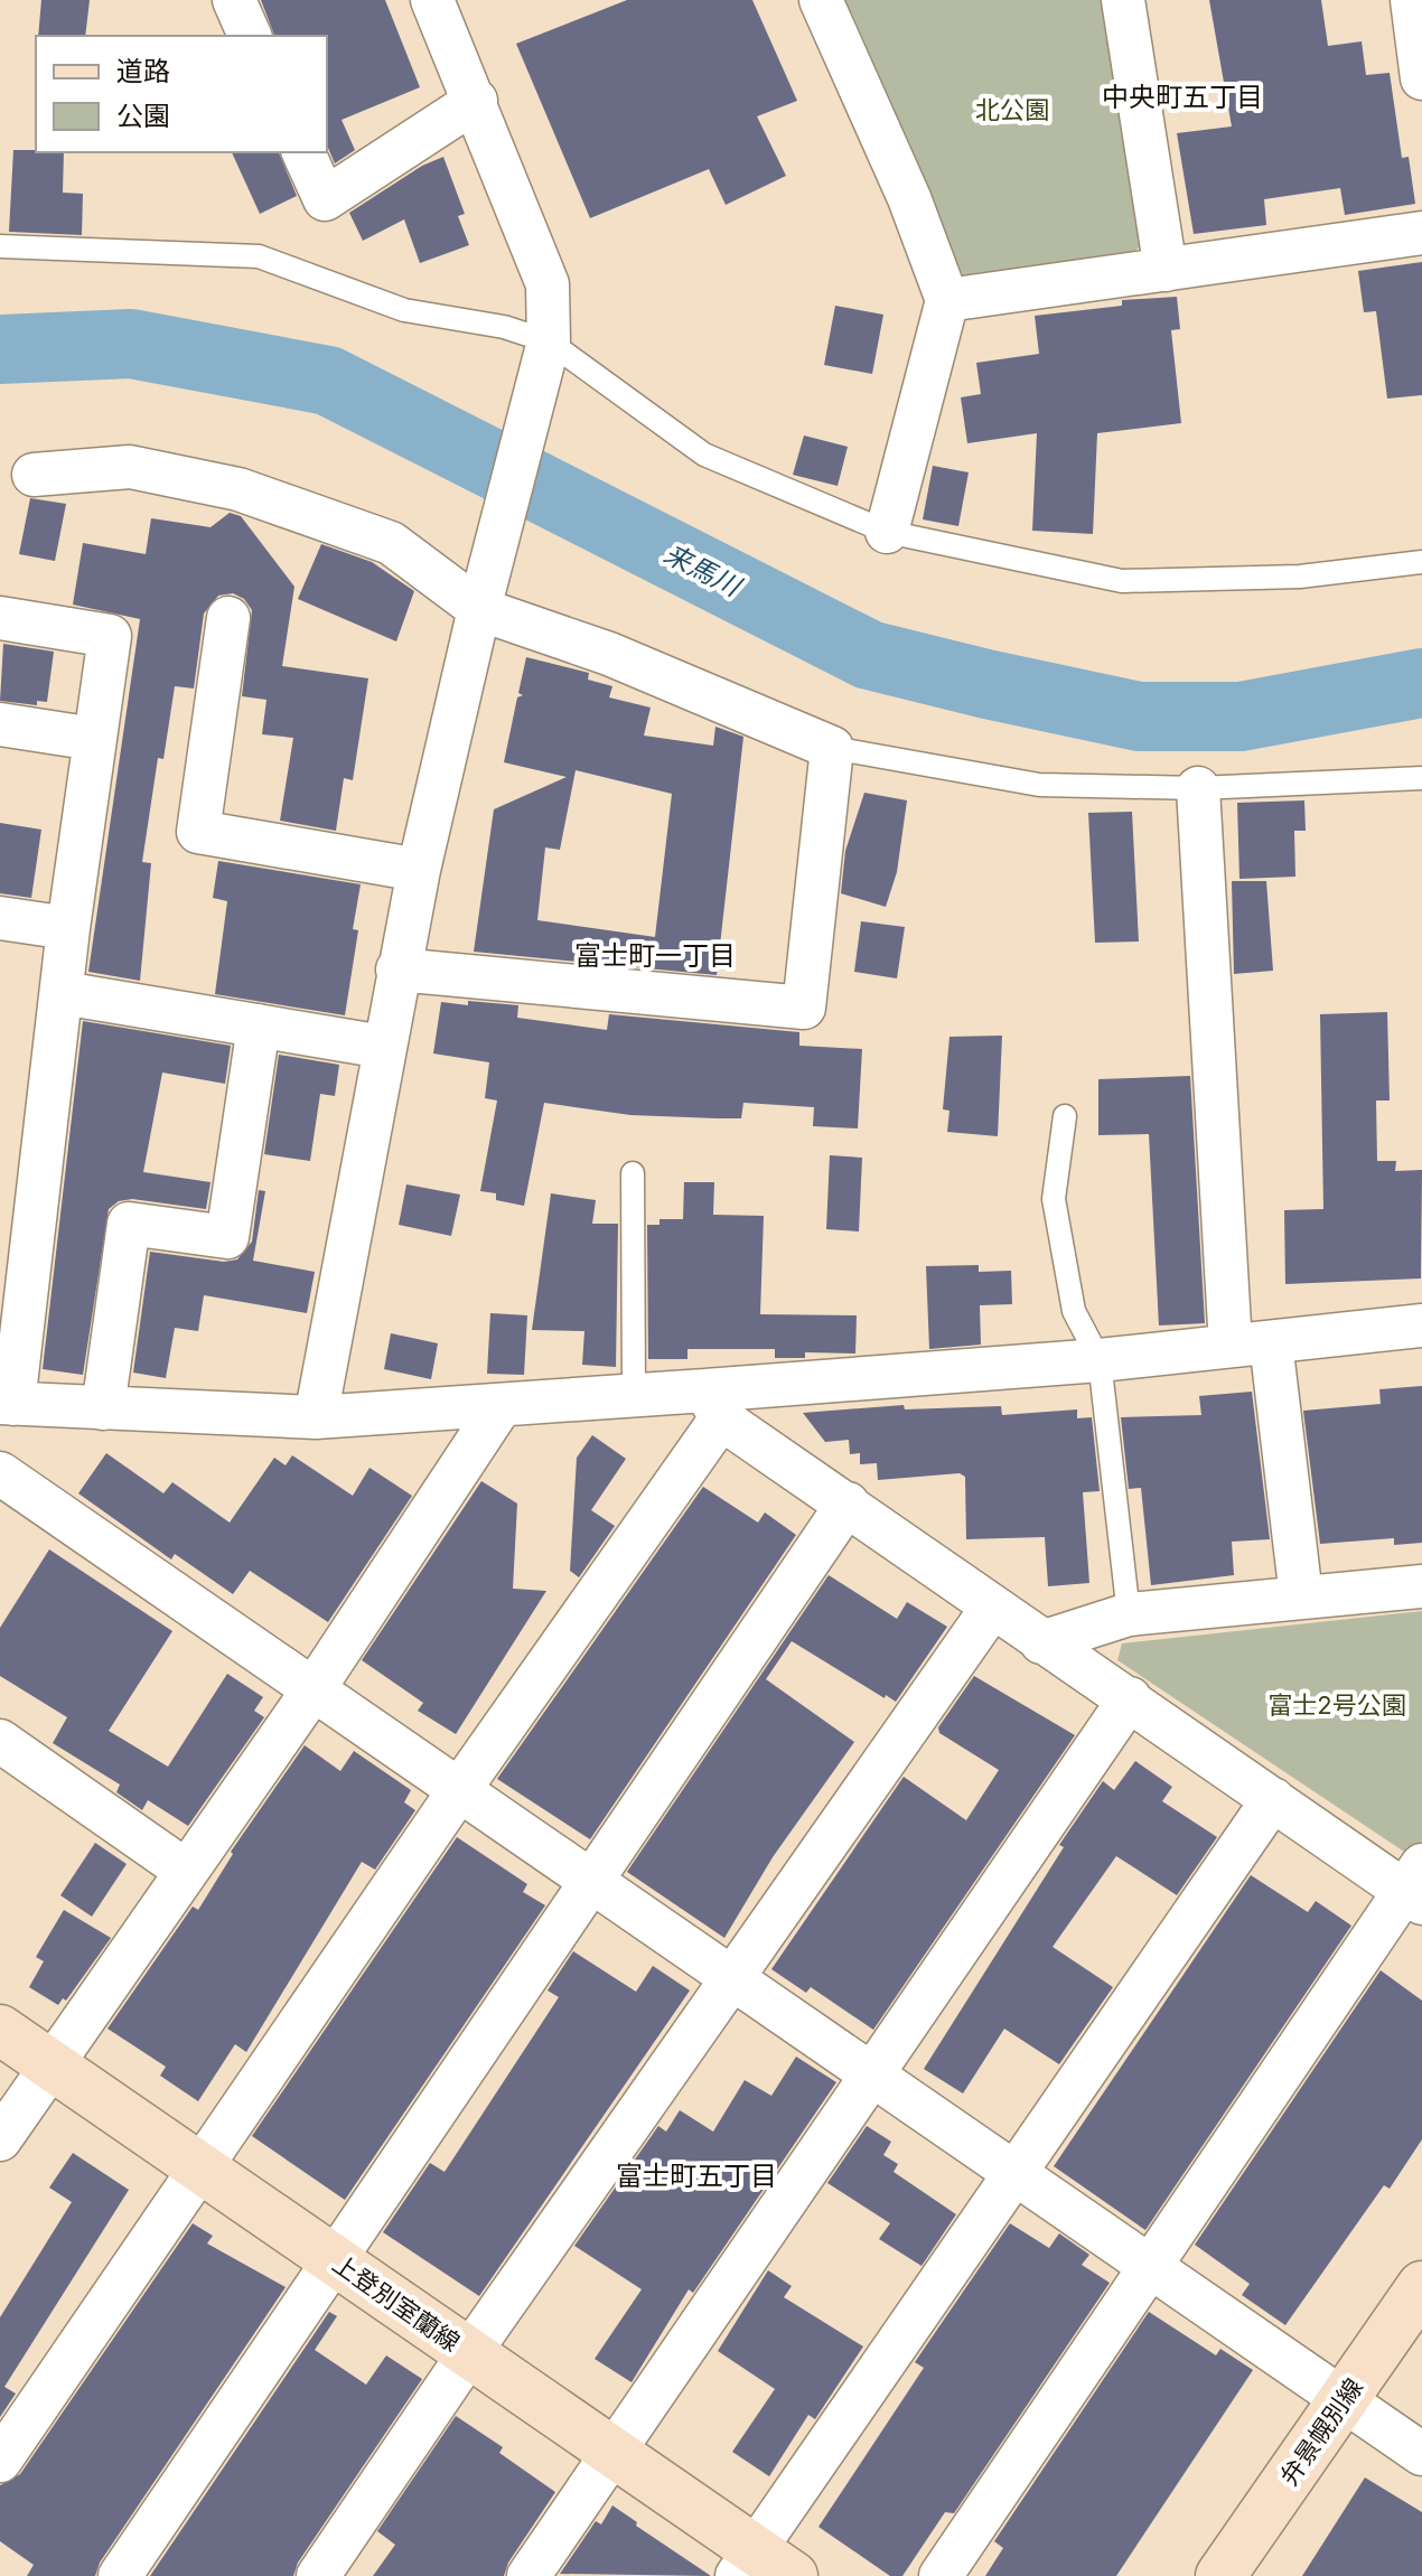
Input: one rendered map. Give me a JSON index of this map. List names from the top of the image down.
{
  "streets": {
    "main road": ["上登別室蘭線", "弁景幌別線"]
  },
  "districts": ["中央町五丁目", "富士町一丁目", "富士町五丁目"],
  "water": ["来馬川"],
  "parks": ["北公園", "富士2号公園"],
  "legend": ["道路", "公園"]
}
